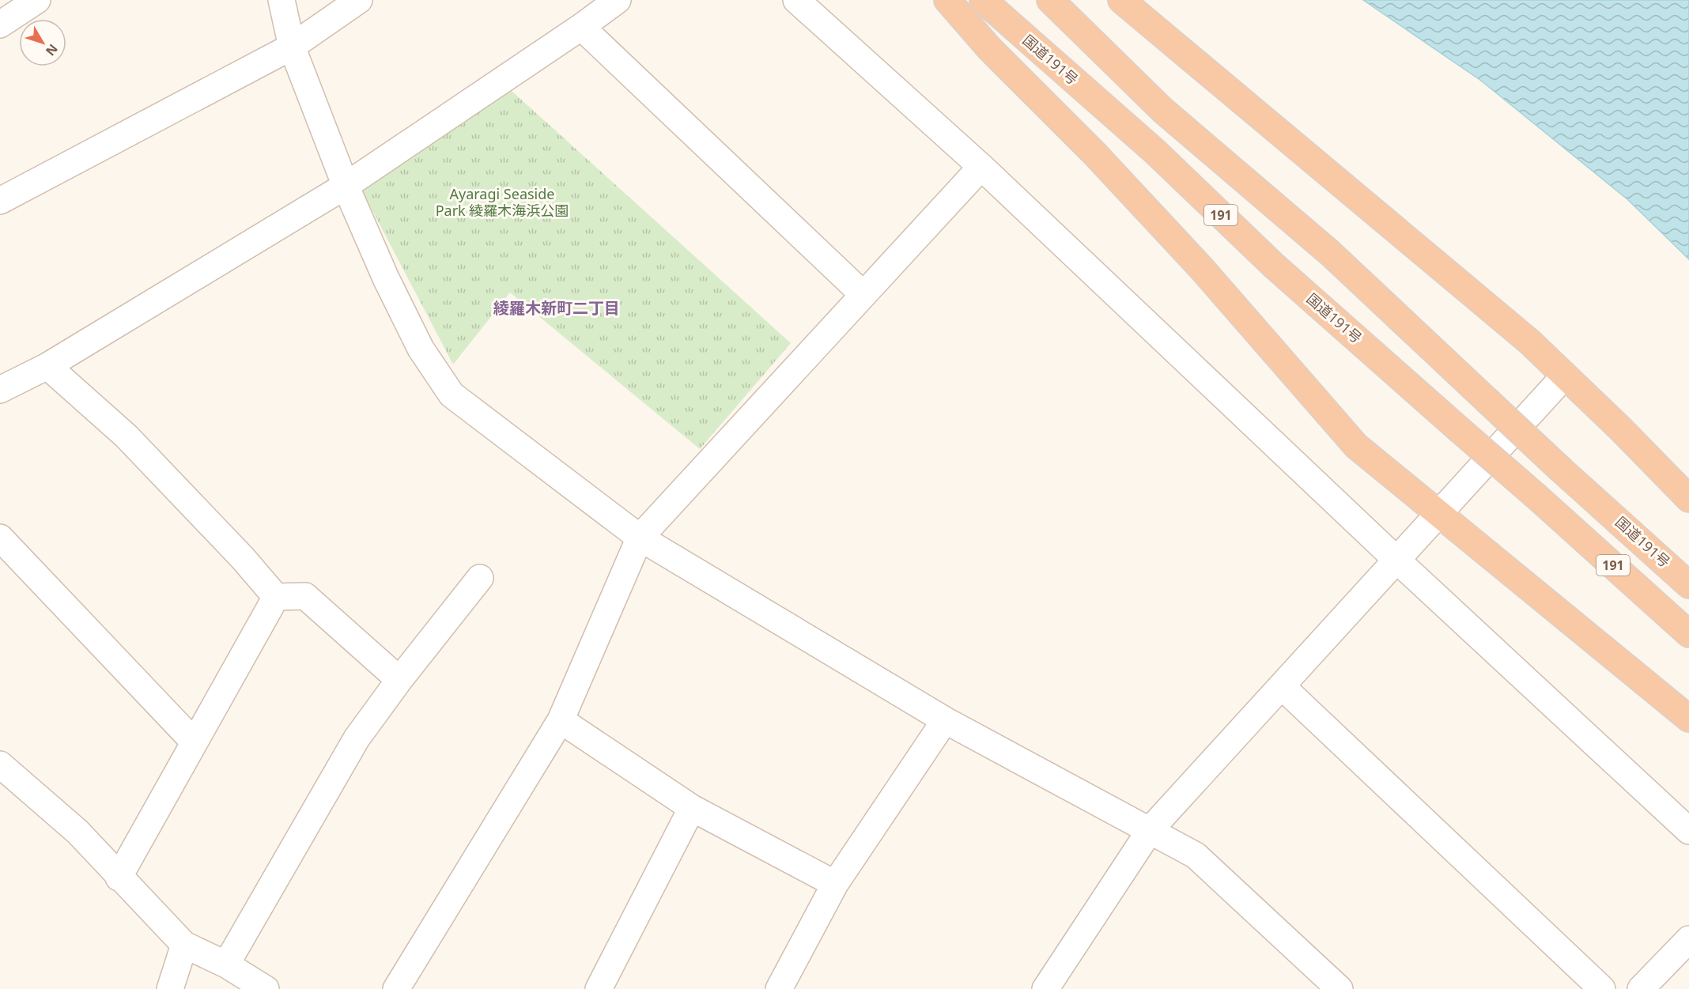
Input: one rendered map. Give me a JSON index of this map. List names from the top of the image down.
{
  "streets": {
    "highway": ["国道191号", "191"]
  },
  "districts": ["綾羅木新町二丁目"],
  "parks": ["Ayaragi Seaside Park 綾羅木海浜公園"],
  "north": "bottom right"
}
